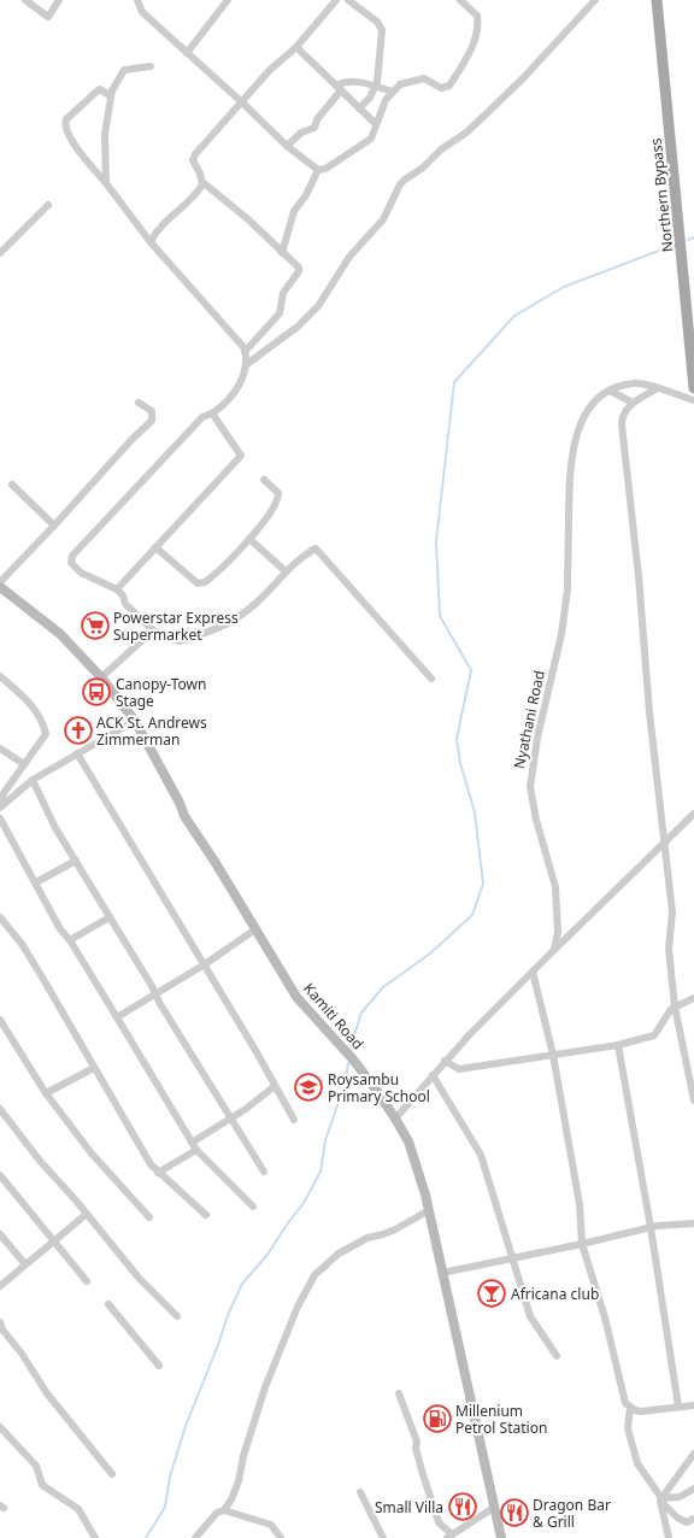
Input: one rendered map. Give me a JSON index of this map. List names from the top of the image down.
{
  "streets": {
    "main road": ["Northern Bypass", "Kamiti Road"],
    "street": ["Nyathani Road"]
  },
  "places": {
    "supermarket": ["Powerstar Express Supermarket"],
    "bus stop": ["Canopy-Town Stage"],
    "church": ["ACK St. Andrews Zimmerman"],
    "school or university": ["Roysambu Primary School"],
    "bar": ["Africana club"],
    "fuel station": ["Millenium Petrol Station"],
    "restaurant": ["Small Villa", "Dragon Bar & Grill"]
  }
}
